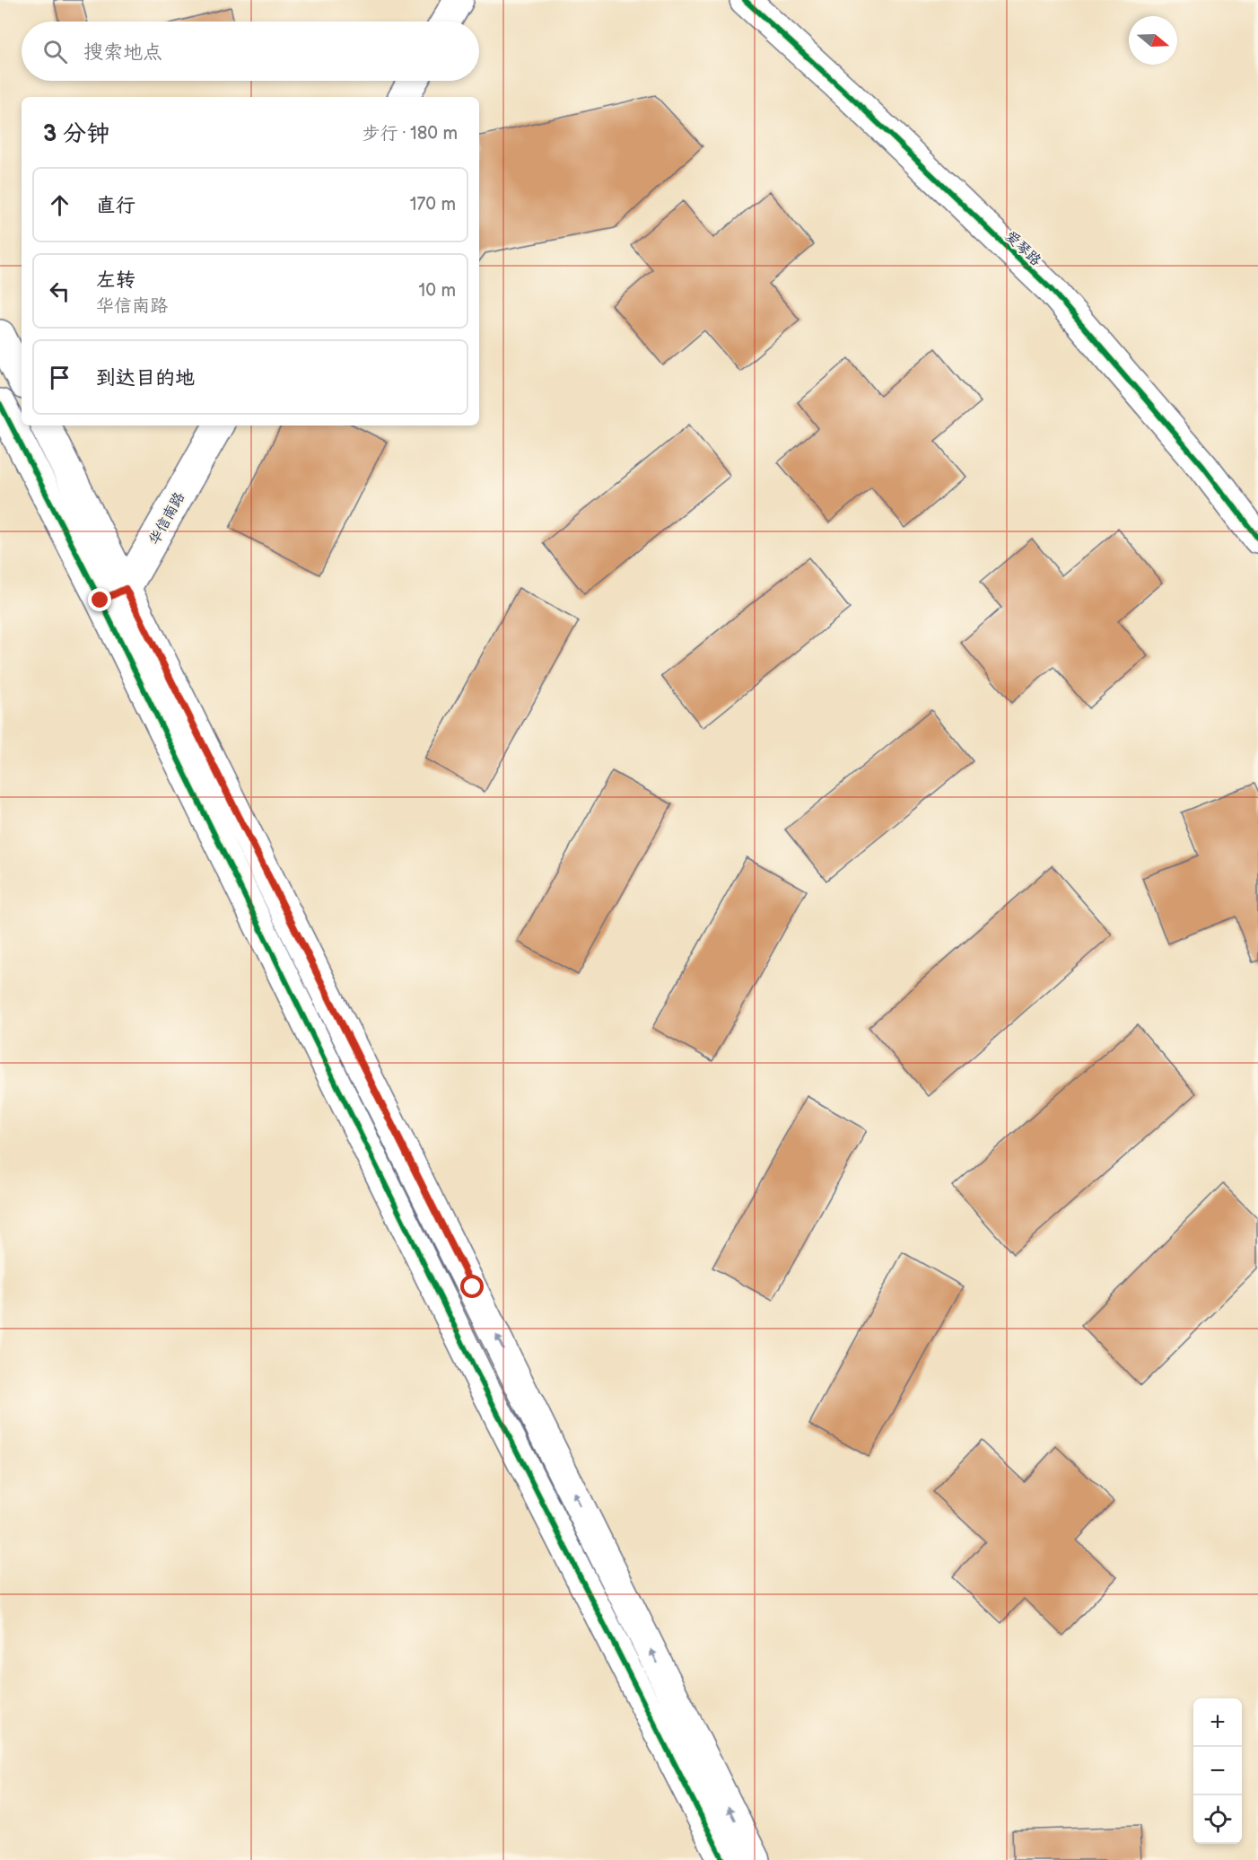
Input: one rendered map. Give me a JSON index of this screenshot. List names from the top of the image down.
{
  "streets": {
    "street": ["爱琴路", "华信南路"]
  },
  "north": "right",
  "page": {
    "search": "搜索地点",
    "heading": ["3 分钟", "步行 · 180 m"],
    "list": [
      ["直行", "170 m"],
      ["左转", "华信南路", "10 m"],
      "到达目的地"
    ],
    "map_buttons": ["+", "−"]
  }
}
